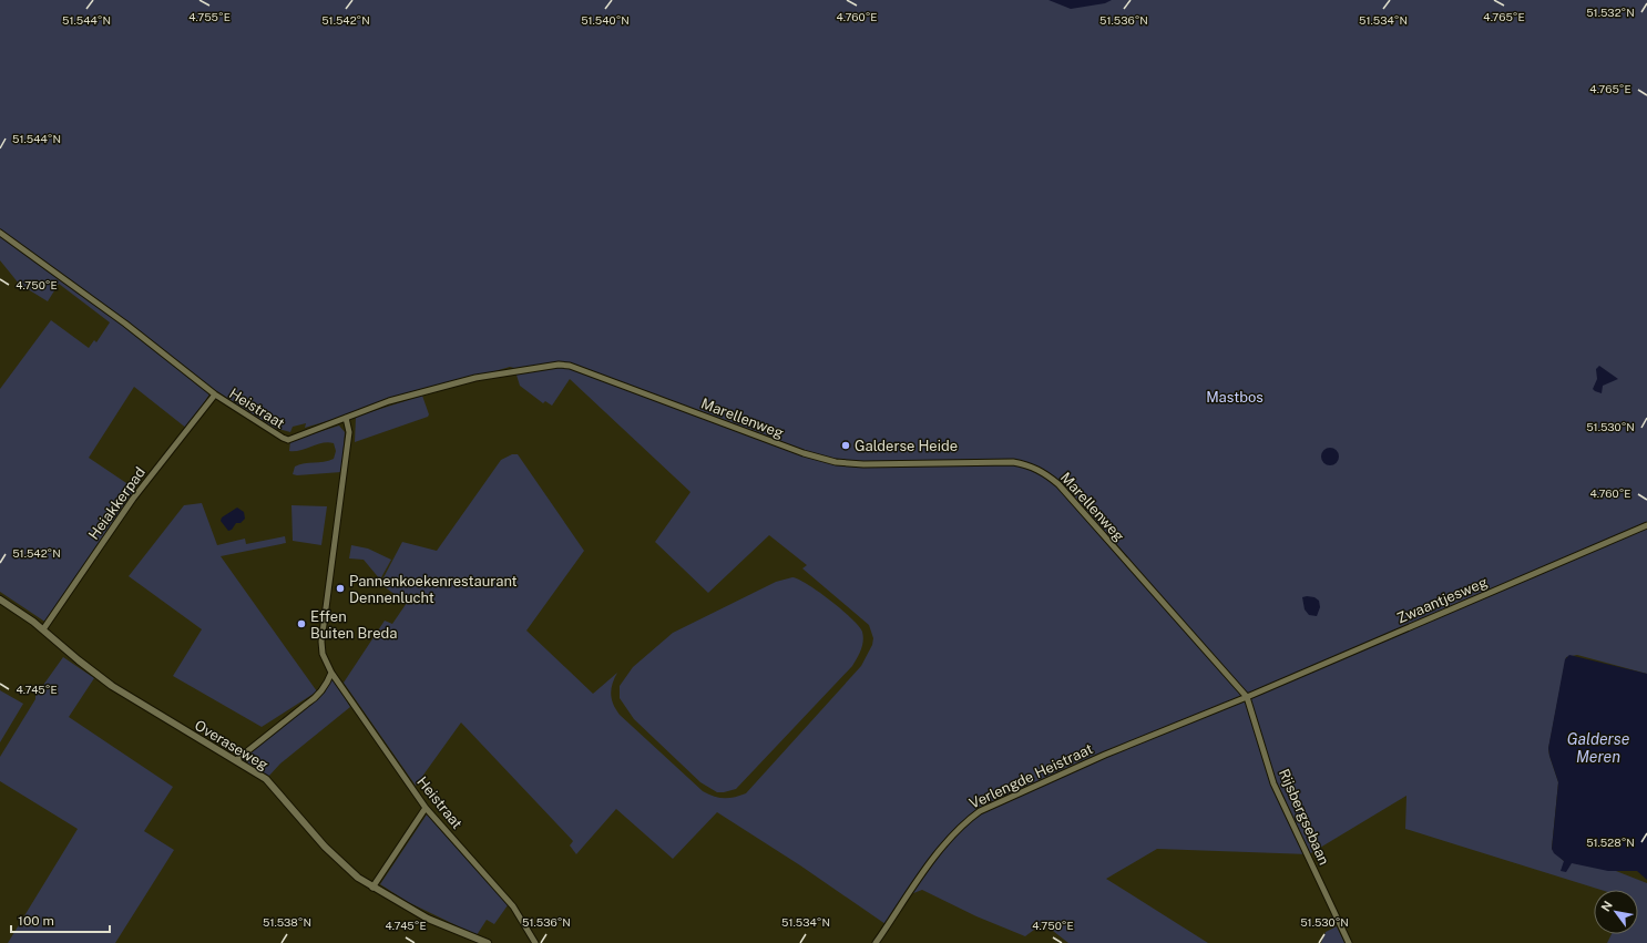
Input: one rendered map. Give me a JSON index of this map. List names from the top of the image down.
{
  "streets": {
    "street": [
      "Heistraat",
      "Marellenweg",
      "Heiakkerpad",
      "Zwaantjesweg",
      "Overaseweg",
      "Verlengde Heistraat",
      "Rijsbergsebaan"
    ]
  },
  "crossings": [
    ["Heistraat", "Marellenweg"],
    ["Heistraat", "Heiakkerpad"],
    ["Marellenweg", "Zwaantjesweg"],
    ["Marellenweg", "Verlengde Heistraat"],
    ["Marellenweg", "Rijsbergsebaan"],
    ["Heiakkerpad", "Overaseweg"],
    ["Zwaantjesweg", "Verlengde Heistraat"],
    ["Zwaantjesweg", "Rijsbergsebaan"],
    ["Verlengde Heistraat", "Rijsbergsebaan"]
  ],
  "water": ["Galderse Meren"],
  "parks": ["Mastbos"],
  "places": ["Galderse Heide", "Pannenkoekenrestaurant Dennenlucht", "Effen Buiten Breda"],
  "scale_bar": "100 m",
  "north": "top left",
  "coordinates": [
    "51.532°N",
    "4.755°E",
    "4.760°E",
    "4.765°E",
    "51.544°N",
    "51.542°N",
    "51.540°N",
    "51.536°N",
    "51.534°N",
    "4.750°E",
    "51.530°N",
    "4.745°E",
    "51.528°N",
    "51.538°N"
  ]
}
